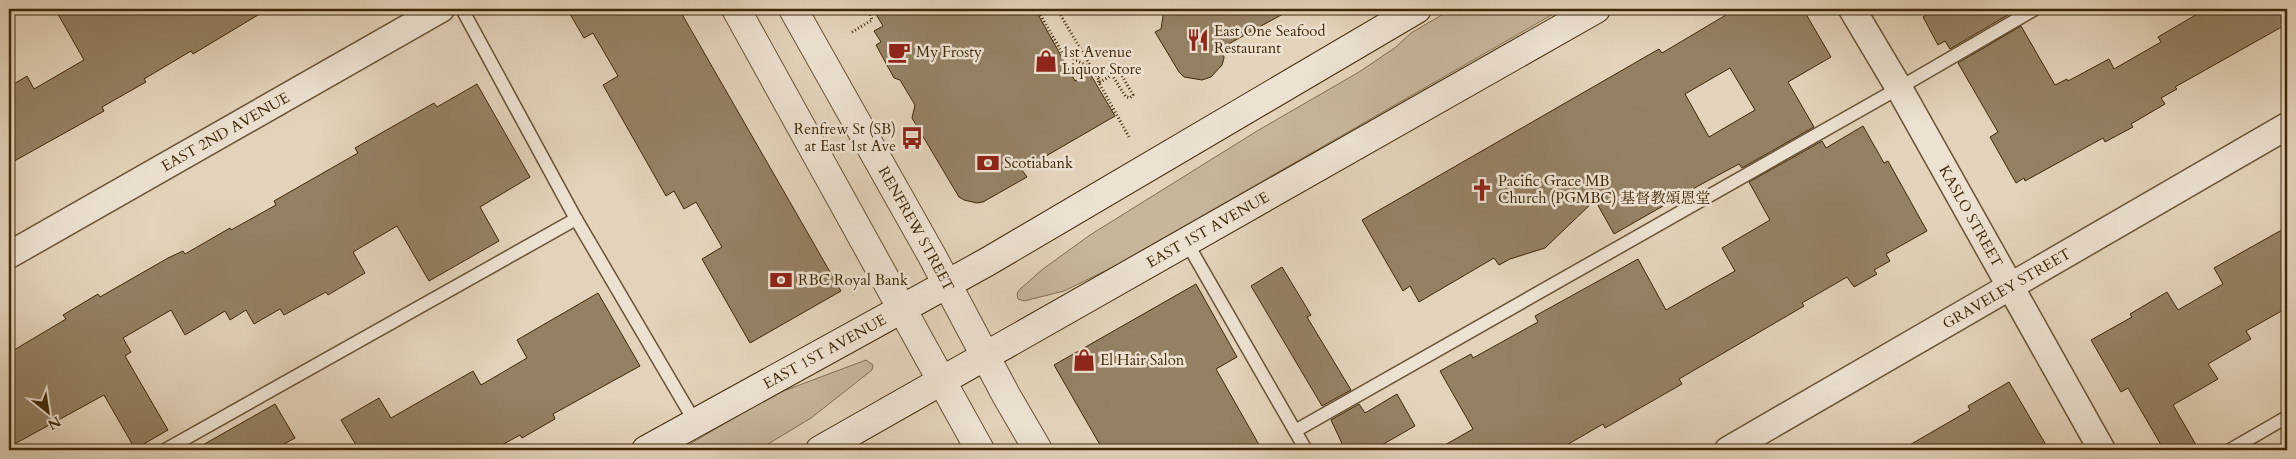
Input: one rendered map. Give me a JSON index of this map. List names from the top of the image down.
{
  "streets": {
    "main road": ["RENFREW STREET", "EAST 1ST AVENUE"],
    "street": ["EAST 2ND AVENUE", "KASLO STREET", "GRAVELEY STREET"]
  },
  "crossings": [
    ["KASLO STREET", "GRAVELEY STREET"],
    ["RENFREW STREET", "EAST 1ST AVENUE"]
  ],
  "places": {
    "restaurant": ["East One Seafood Restaurant"],
    "cafe": ["My Frosty"],
    "shop": ["1st Avenue Liquor Store", "El Hair Salon"],
    "bus stop": ["Renfrew St (SB) at East 1st Ave"],
    "bank": ["Scotiabank", "RBC Royal Bank"],
    "church": ["Pacific Grace MB Church (PGMBC) 基督教頌恩堂"]
  },
  "north": "bottom right"
}
